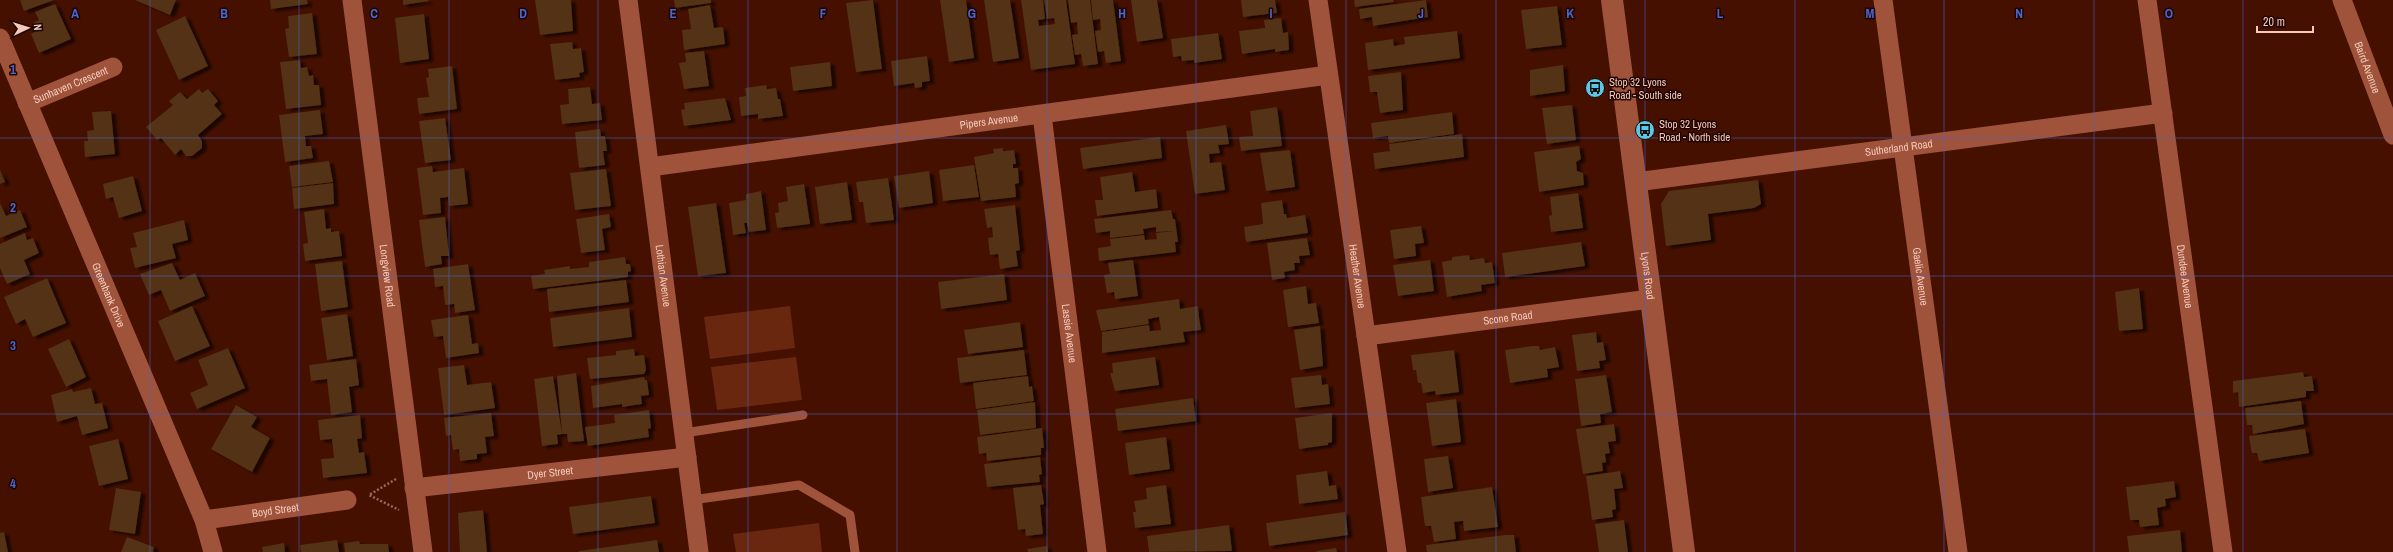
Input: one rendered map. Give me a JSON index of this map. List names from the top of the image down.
{
  "streets": {
    "street": [
      "Baird Avenue",
      "Sunhaven Crescent",
      "Pipers Avenue",
      "Sutherland Road",
      "Longview Road",
      "Lothian Avenue",
      "Heather Avenue",
      "Lyons Road",
      "Gaelic Avenue",
      "Dundee Avenue",
      "Greenbank Drive",
      "Scone Road",
      "Lassie Avenue",
      "Dyer Street",
      "Boyd Street"
    ]
  },
  "crossings": [
    ["Sunhaven Crescent", "Greenbank Drive"],
    ["Pipers Avenue", "Lothian Avenue"],
    ["Pipers Avenue", "Heather Avenue"],
    ["Pipers Avenue", "Lassie Avenue"],
    ["Sutherland Road", "Lyons Road"],
    ["Sutherland Road", "Gaelic Avenue"],
    ["Sutherland Road", "Dundee Avenue"],
    ["Longview Road", "Dyer Street"],
    ["Lothian Avenue", "Dyer Street"],
    ["Heather Avenue", "Scone Road"],
    ["Lyons Road", "Scone Road"],
    ["Greenbank Drive", "Boyd Street"]
  ],
  "places": {
    "bus stop": ["Stop 32 Lyons Road - South side", "Stop 32 Lyons Road - North side"]
  },
  "scale_bar": "20 m",
  "north": "right",
  "grid": {
    "columns": [
      "A",
      "B",
      "C",
      "D",
      "E",
      "F",
      "G",
      "H",
      "I",
      "J",
      "K",
      "L",
      "M",
      "N",
      "O"
    ],
    "rows": [
      "1",
      "2",
      "3",
      "4"
    ]
  }
}
